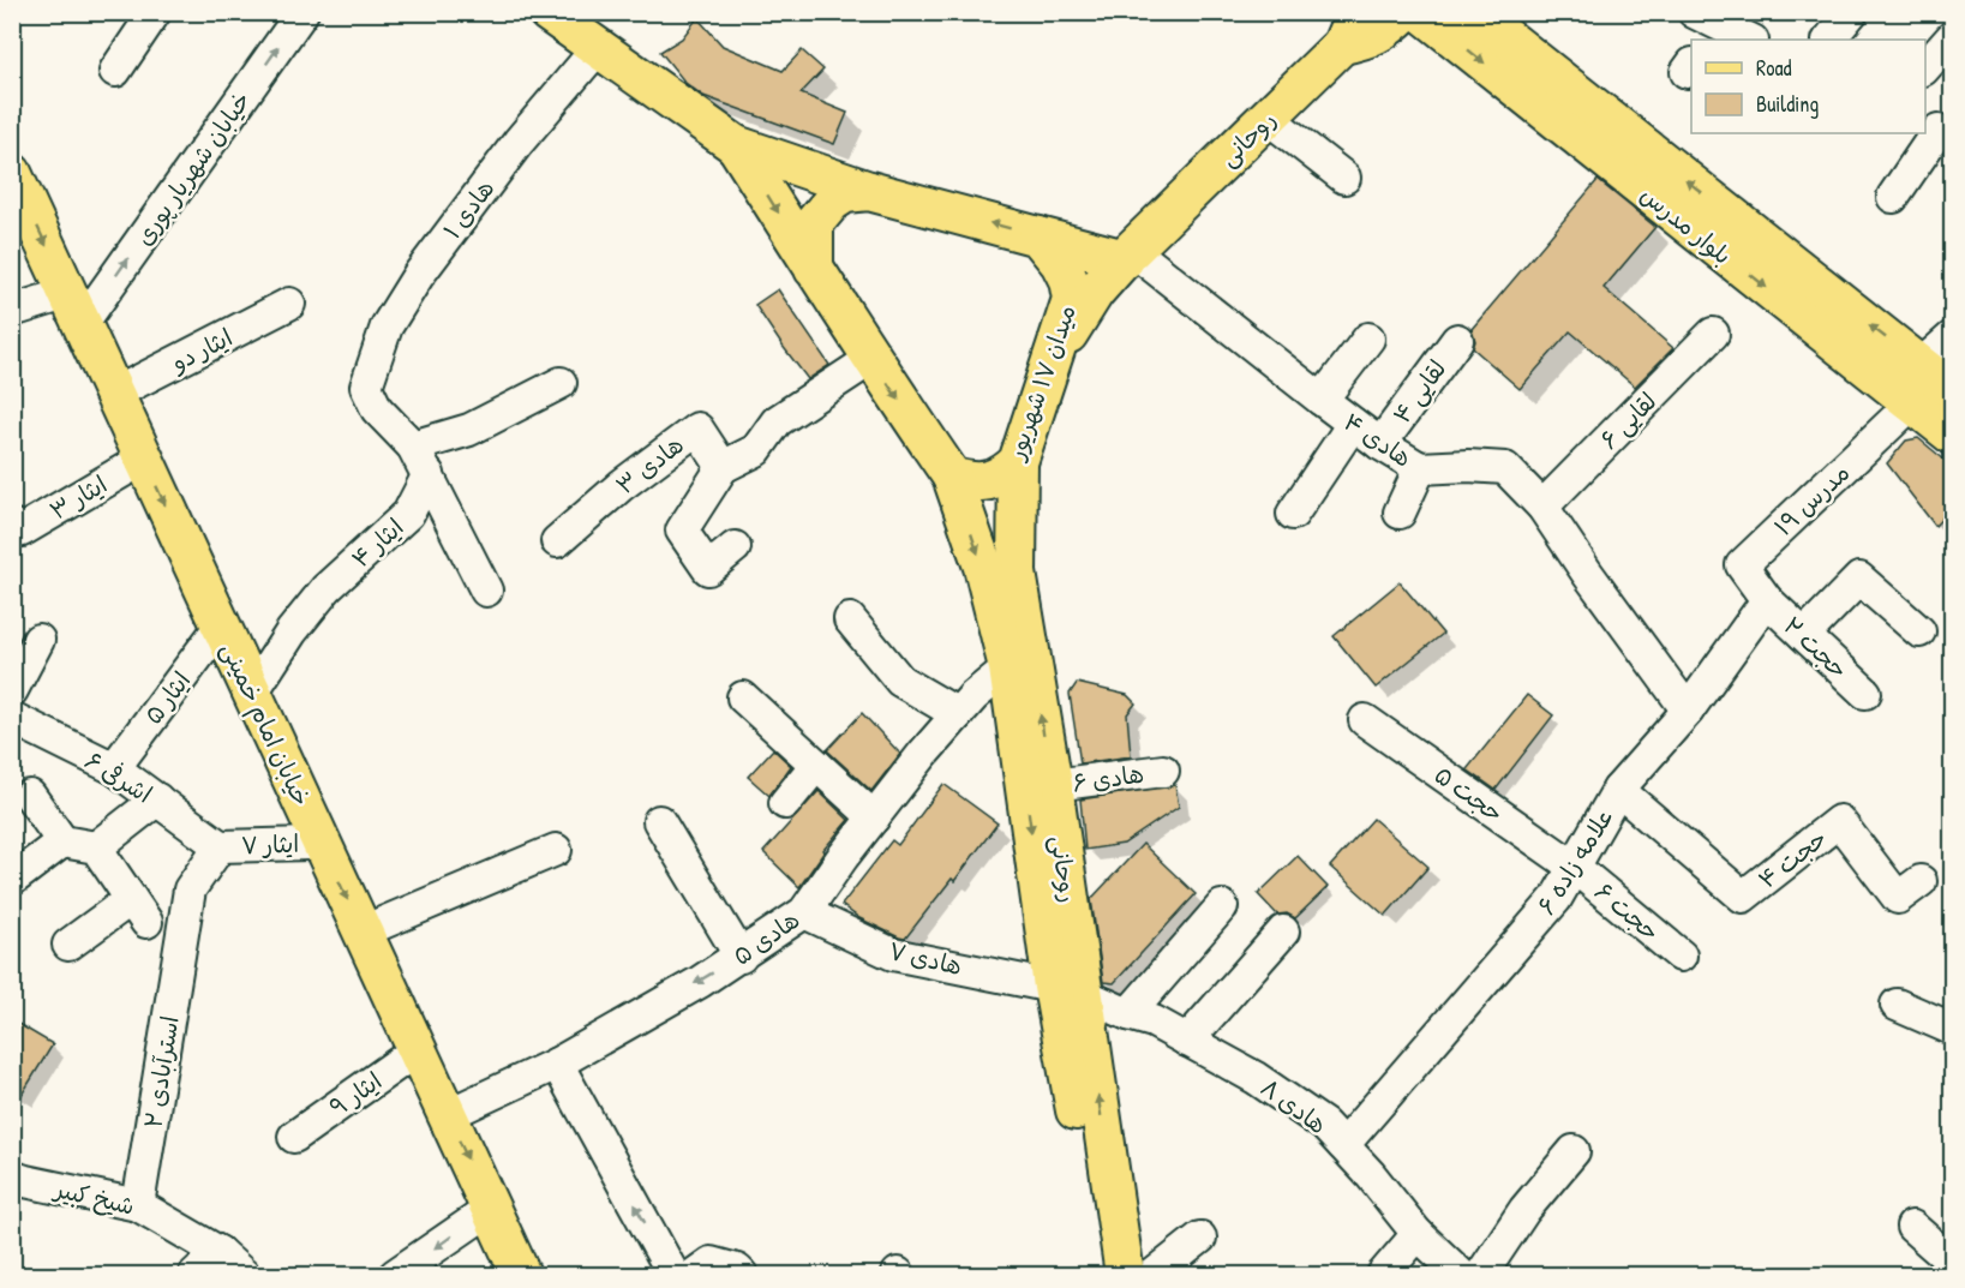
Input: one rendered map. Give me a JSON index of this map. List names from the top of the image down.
{
  "streets": {
    "main road": [
      "روحانی",
      "بلوار مدرس",
      "میدان ۱۷ شهریور",
      "خیابان امام خمینی"
    ],
    "street": [
      "خیابان شهریار پوری",
      "هادی ۱",
      "ایثار دو",
      "لقایی ۴",
      "لقایی ۶",
      "هادی ۴",
      "هادی ۳",
      "ایثار ۳",
      "مدرس ۱۹",
      "ایثار ۴",
      "حجت ۲",
      "ایثار ۵",
      "اشرفی ۶",
      "هادی ۶",
      "حجت ۵",
      "ایثار ۷",
      "حجت ۴",
      "علامه زاده ۶",
      "حجت ۶",
      "هادی ۵",
      "هادی ۷",
      "استرآبادی ٣",
      "ایثار ۹",
      "هادی ۸",
      "شیخ کبیر"
    ]
  },
  "crossings": [
    ["روحانی", "میدان ۱۷ شهریور"],
    ["روحانی", "هادی ۴"],
    ["روحانی", "هادی ۶"],
    ["روحانی", "هادی ۵"],
    ["روحانی", "هادی ۷"],
    ["روحانی", "هادی ۸"],
    ["خیابان شهریار پوری", "خیابان امام خمینی"],
    ["بلوار مدرس", "مدرس ۱۹"],
    ["ایثار دو", "خیابان امام خمینی"],
    ["لقایی ۴", "هادی ۴"],
    ["لقایی ۶", "هادی ۴"],
    ["هادی ۴", "علامه زاده ۶"],
    ["ایثار ۳", "خیابان امام خمینی"],
    ["مدرس ۱۹", "حجت ۲"],
    ["مدرس ۱۹", "علامه زاده ۶"],
    ["ایثار ۴", "خیابان امام خمینی"],
    ["حجت ۲", "علامه زاده ۶"],
    ["ایثار ۵", "خیابان امام خمینی"],
    ["ایثار ۵", "اشرفی ۶"],
    ["خیابان امام خمینی", "ایثار ۷"],
    ["خیابان امام خمینی", "هادی ۵"],
    ["خیابان امام خمینی", "ایثار ۹"],
    ["اشرفی ۶", "ایثار ۷"],
    ["اشرفی ۶", "استرآبادی ٣"],
    ["حجت ۵", "علامه زاده ۶"],
    ["حجت ۵", "حجت ۶"],
    ["ایثار ۷", "استرآبادی ٣"],
    ["حجت ۴", "علامه زاده ۶"],
    ["علامه زاده ۶", "حجت ۶"],
    ["علامه زاده ۶", "هادی ۸"],
    ["هادی ۵", "هادی ۷"],
    ["هادی ۷", "هادی ۸"],
    ["استرآبادی ٣", "شیخ کبیر"]
  ],
  "one_way": ["خیابان شهریار پوری", "خیابان امام خمینی"],
  "legend": ["Road", "Building"]
}
